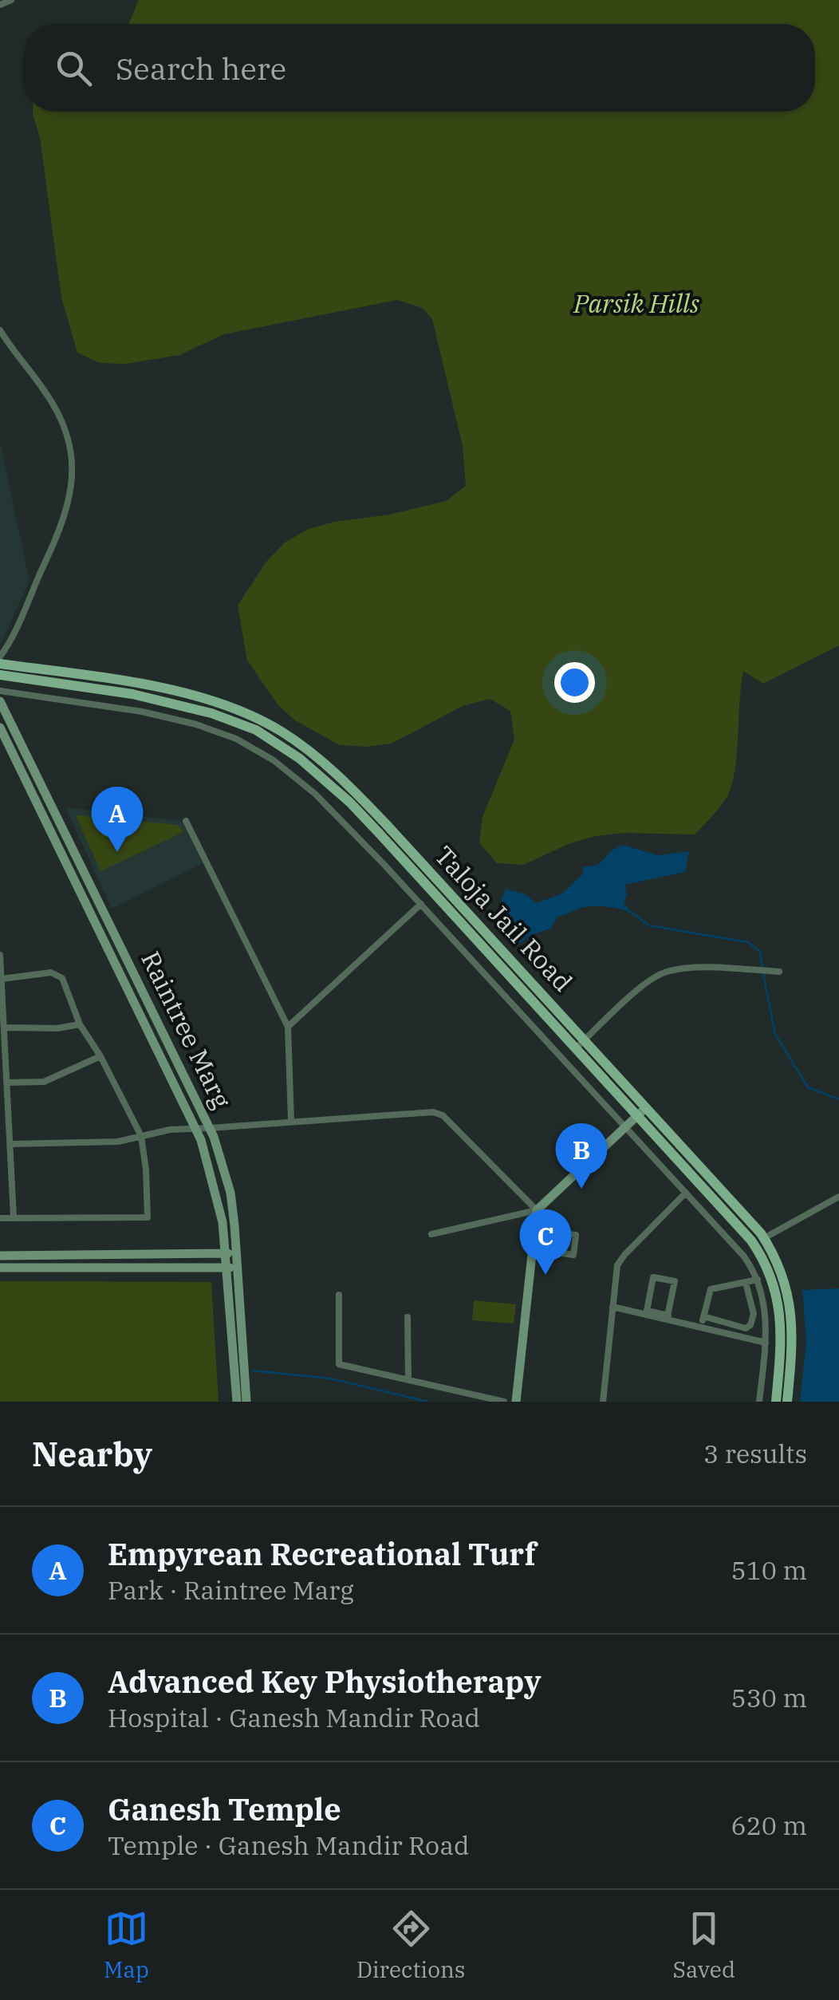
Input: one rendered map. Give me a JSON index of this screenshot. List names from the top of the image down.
{
  "streets": {
    "main road": ["Taloja Jail Road", "Raintree Marg"]
  },
  "parks": ["Parsik Hills"],
  "page": {
    "search": "Search here",
    "pins": ["A", "B", "C"],
    "heading": ["Nearby", "3 results"],
    "list": [
      {
        "mark": "A",
        "name": "Empyrean Recreational Turf",
        "note": "Park · Raintree Marg",
        "value": "510 m"
      },
      {
        "mark": "B",
        "name": "Advanced Key Physiotherapy",
        "note": "Hospital · Ganesh Mandir Road",
        "value": "530 m"
      },
      {
        "mark": "C",
        "name": "Ganesh Temple",
        "note": "Temple · Ganesh Mandir Road",
        "value": "620 m"
      }
    ],
    "nav": ["Map", "Directions", "Saved"]
  }
}
